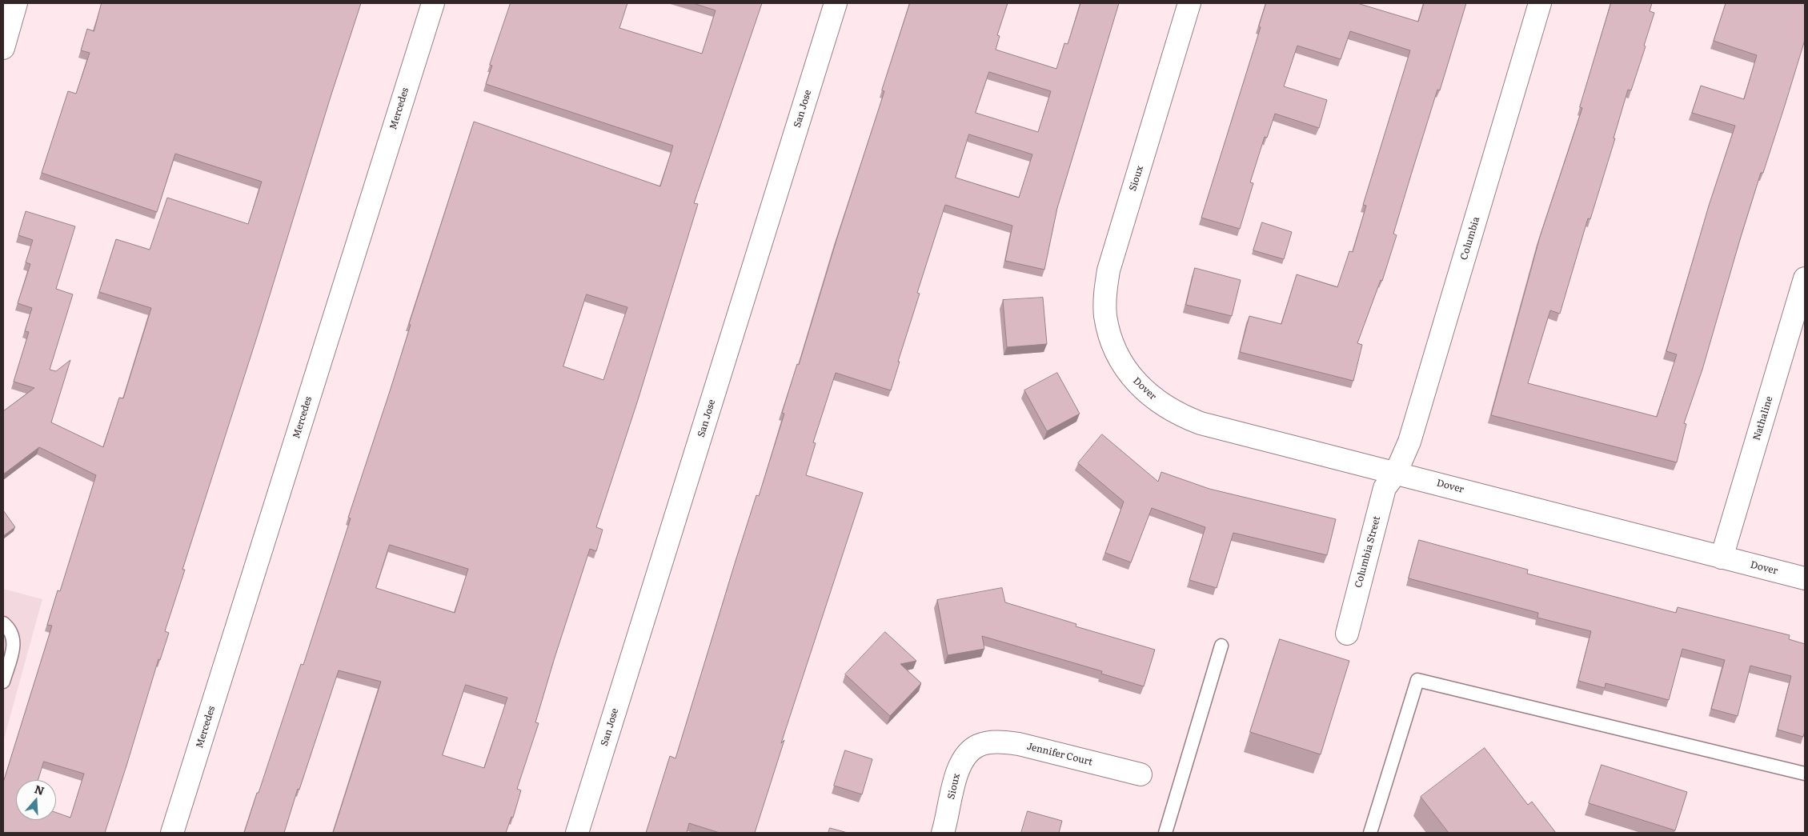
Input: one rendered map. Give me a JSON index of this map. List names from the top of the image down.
{
  "streets": {
    "street": [
      "Mercedes",
      "San Jose",
      "Sioux",
      "Columbia",
      "Dover",
      "Nathaline",
      "Columbia Street",
      "Jennifer Court"
    ]
  },
  "crossings": [
    ["Sioux", "Dover"],
    ["Sioux", "Jennifer Court"],
    ["Columbia", "Dover"],
    ["Columbia", "Columbia Street"],
    ["Dover", "Nathaline"],
    ["Dover", "Columbia Street"]
  ],
  "north": "top"
}
